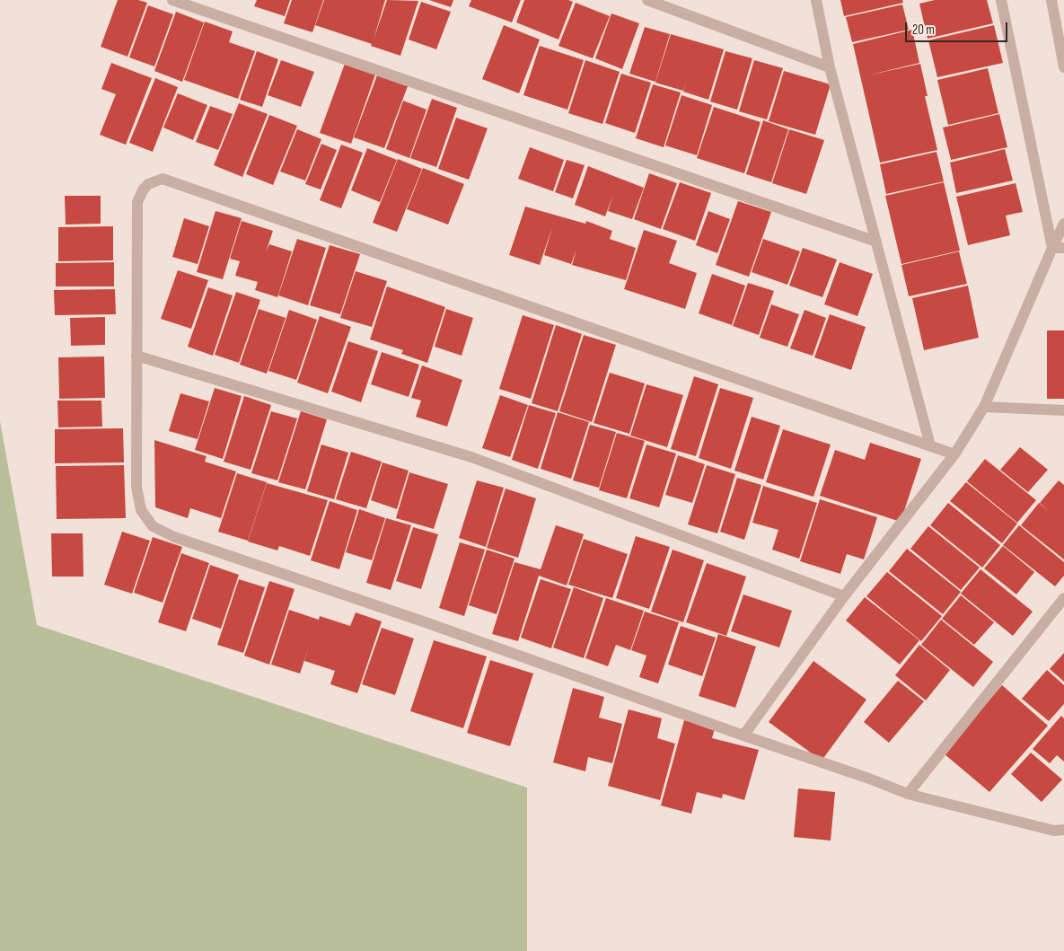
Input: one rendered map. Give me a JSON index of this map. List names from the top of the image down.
{
  "scale_bar": "20 m"
}
